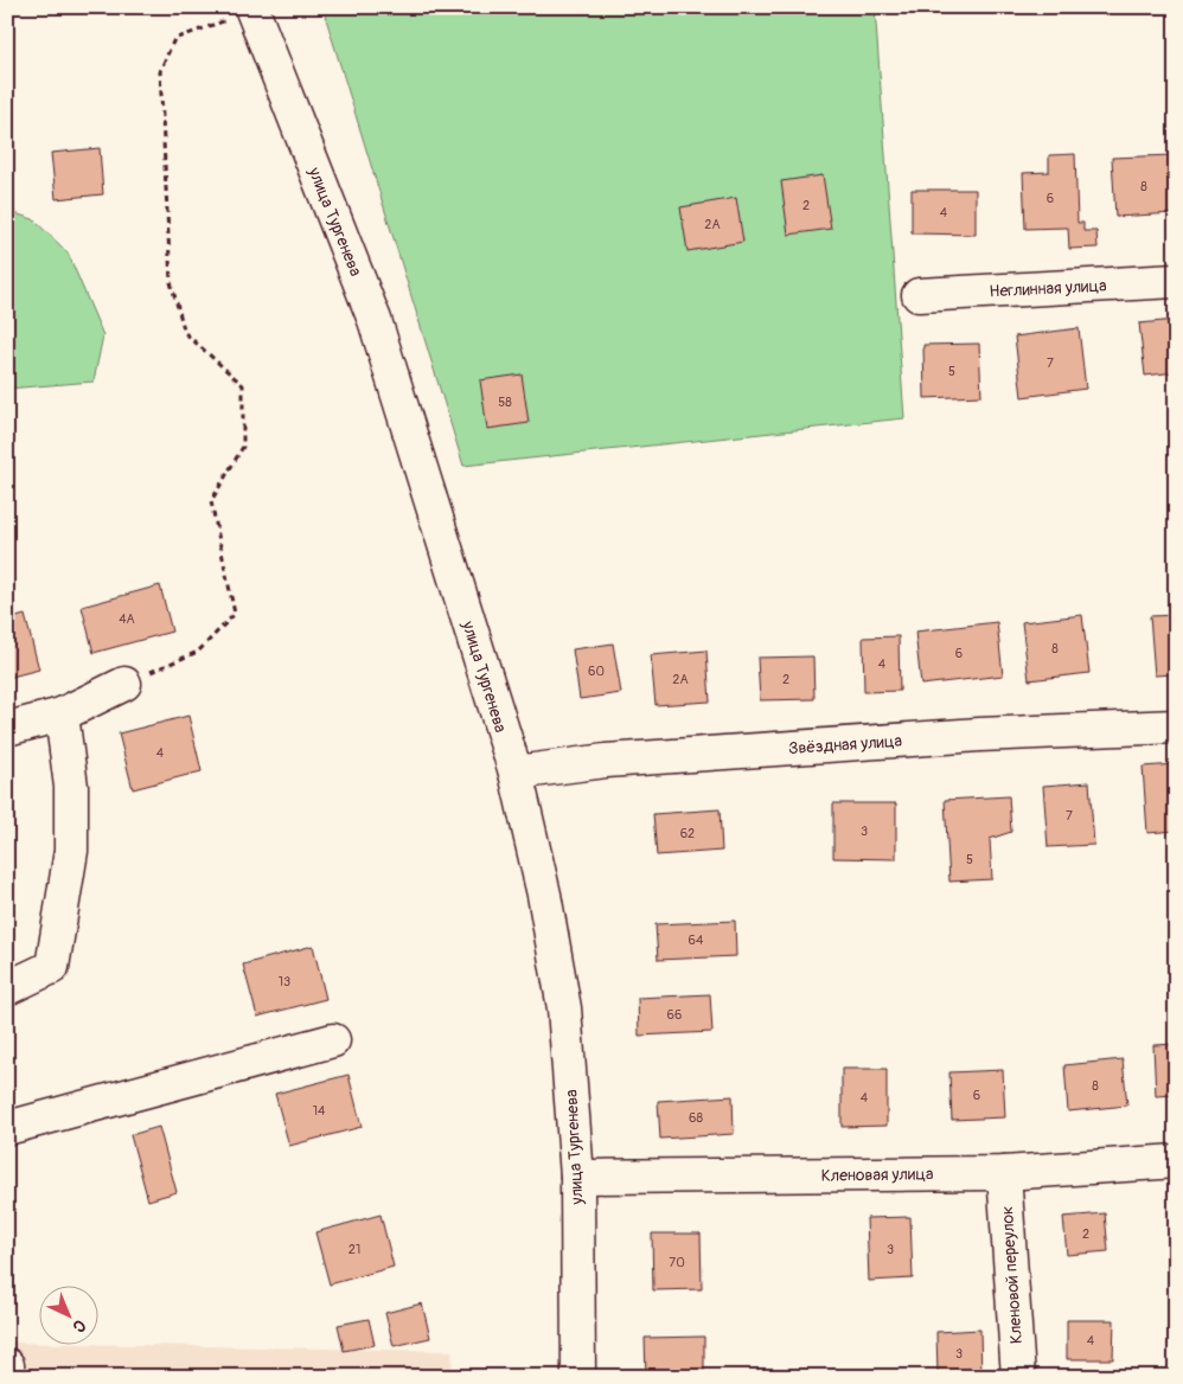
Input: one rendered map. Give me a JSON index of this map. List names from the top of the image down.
{
  "streets": {
    "street": [
      "улица Тургенева",
      "Неглинная улица",
      "Звёздная улица",
      "Кленовая улица",
      "Кленовой переулок"
    ]
  },
  "crossings": [
    ["улица Тургенева", "Звёздная улица"],
    ["улица Тургенева", "Кленовая улица"],
    ["Кленовая улица", "Кленовой переулок"]
  ],
  "house_numbers": [
    "8",
    "6",
    "2",
    "4",
    "2А",
    "7",
    "5",
    "58",
    "4А",
    "8",
    "6",
    "4",
    "60",
    "2А",
    "2",
    "4",
    "7",
    "3",
    "62",
    "5",
    "64",
    "13",
    "66",
    "8",
    "6",
    "4",
    "14",
    "68",
    "2",
    "21",
    "3",
    "70",
    "4",
    "3"
  ],
  "north": "bottom right"
}
